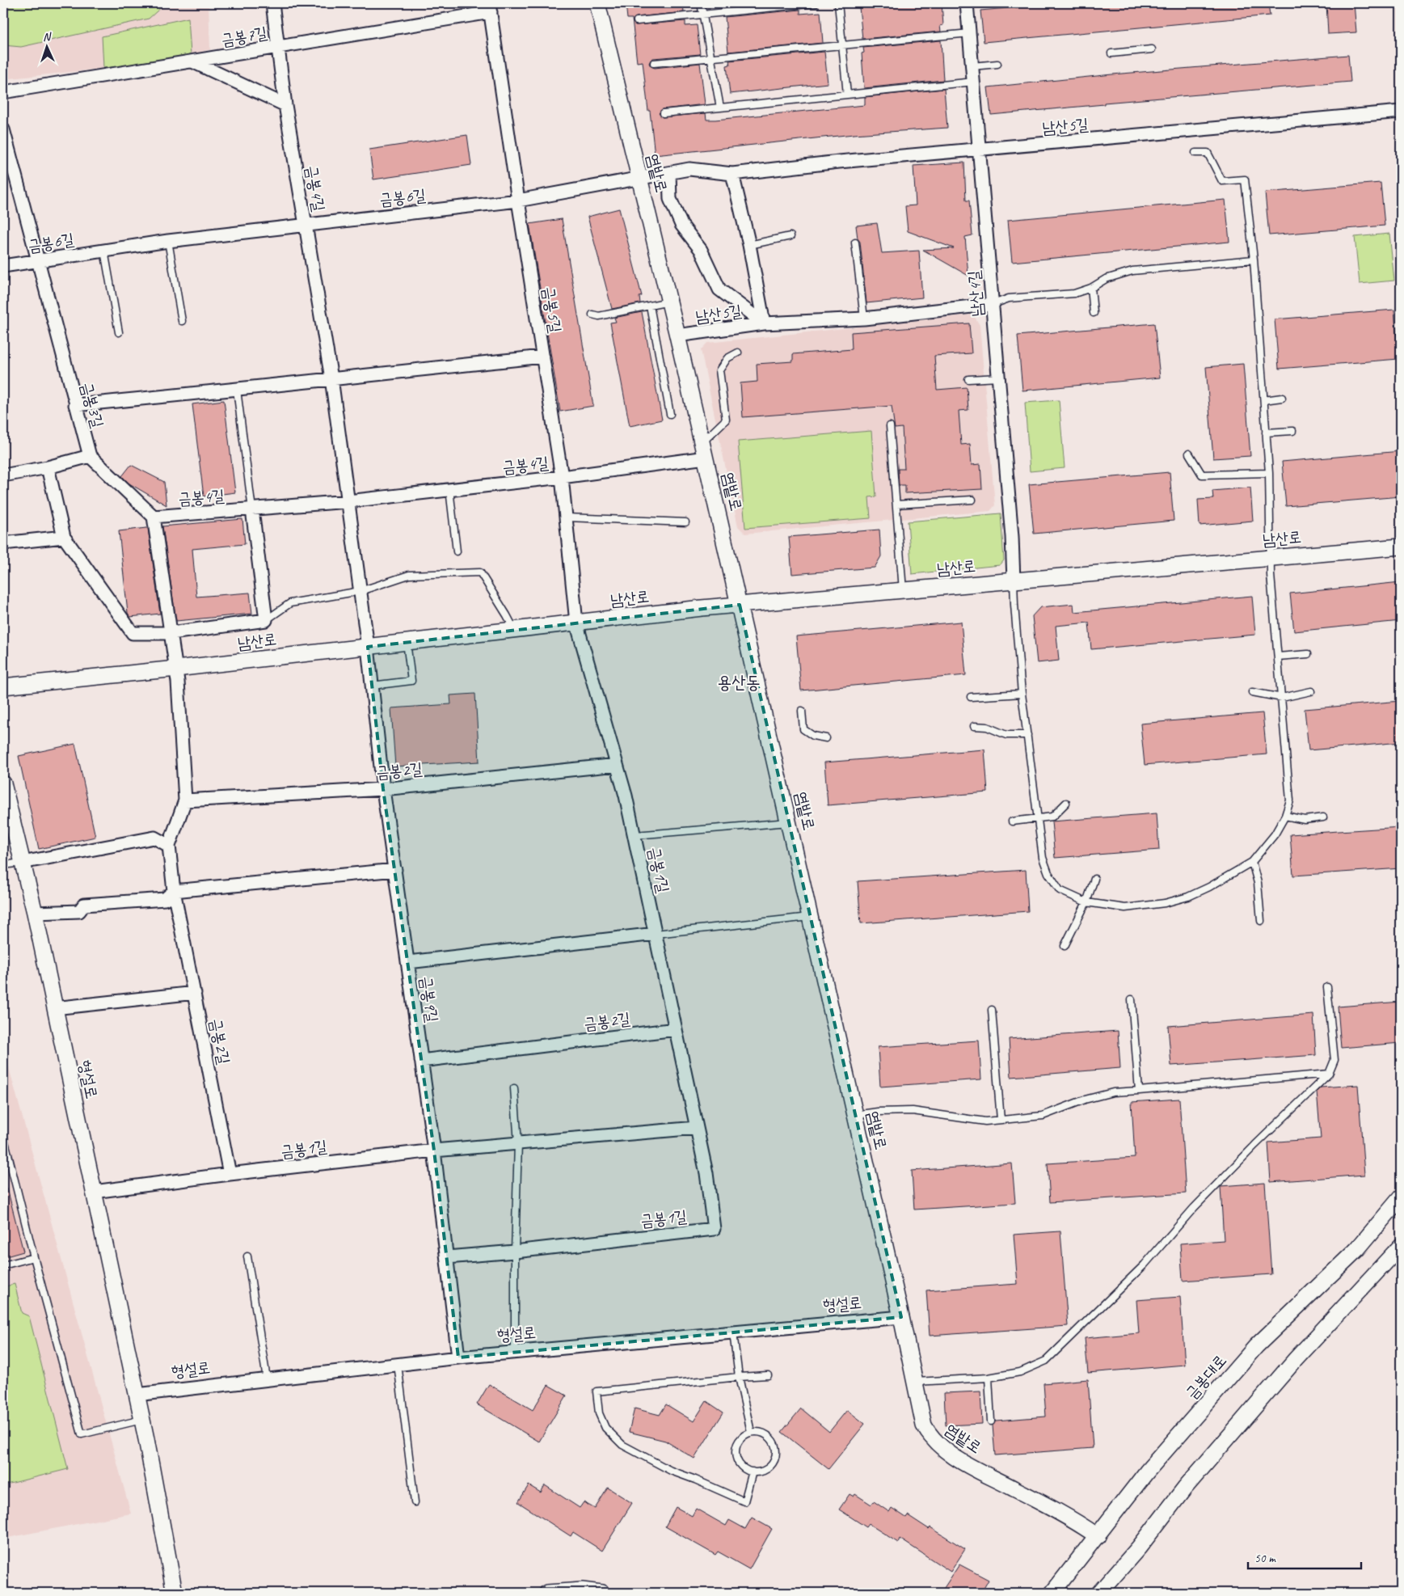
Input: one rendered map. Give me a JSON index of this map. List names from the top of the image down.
{
  "streets": {
    "street": [
      "금봉7길",
      "남산5길",
      "염밭로",
      "금봉4길",
      "금봉6길",
      "남산4길",
      "금봉5길",
      "금봉3길",
      "남산로",
      "금봉2길",
      "금봉1길",
      "금봉9길",
      "형설로",
      "금봉대로"
    ]
  },
  "crossings": [
    ["금봉7길", "금봉4길"],
    ["금봉7길", "금봉5길"],
    ["남산5길", "염밭로"],
    ["남산5길", "금봉6길"],
    ["남산5길", "남산4길"],
    ["염밭로", "금봉4길"],
    ["염밭로", "금봉6길"],
    ["염밭로", "남산로"],
    ["염밭로", "형설로"],
    ["염밭로", "금봉대로"],
    ["금봉4길", "금봉6길"],
    ["금봉4길", "금봉5길"],
    ["금봉4길", "남산로"],
    ["금봉4길", "금봉9길"],
    ["금봉6길", "금봉5길"],
    ["금봉6길", "금봉3길"],
    ["남산4길", "남산로"],
    ["금봉5길", "남산로"],
    ["금봉5길", "금봉1길"],
    ["남산로", "금봉2길"],
    ["남산로", "금봉1길"],
    ["남산로", "금봉9길"],
    ["금봉2길", "금봉1길"],
    ["금봉2길", "금봉9길"],
    ["금봉1길", "금봉9길"],
    ["금봉1길", "형설로"],
    ["금봉9길", "형설로"]
  ],
  "districts": ["용산동"],
  "scale_bar": "50 m",
  "north": "top"
}
